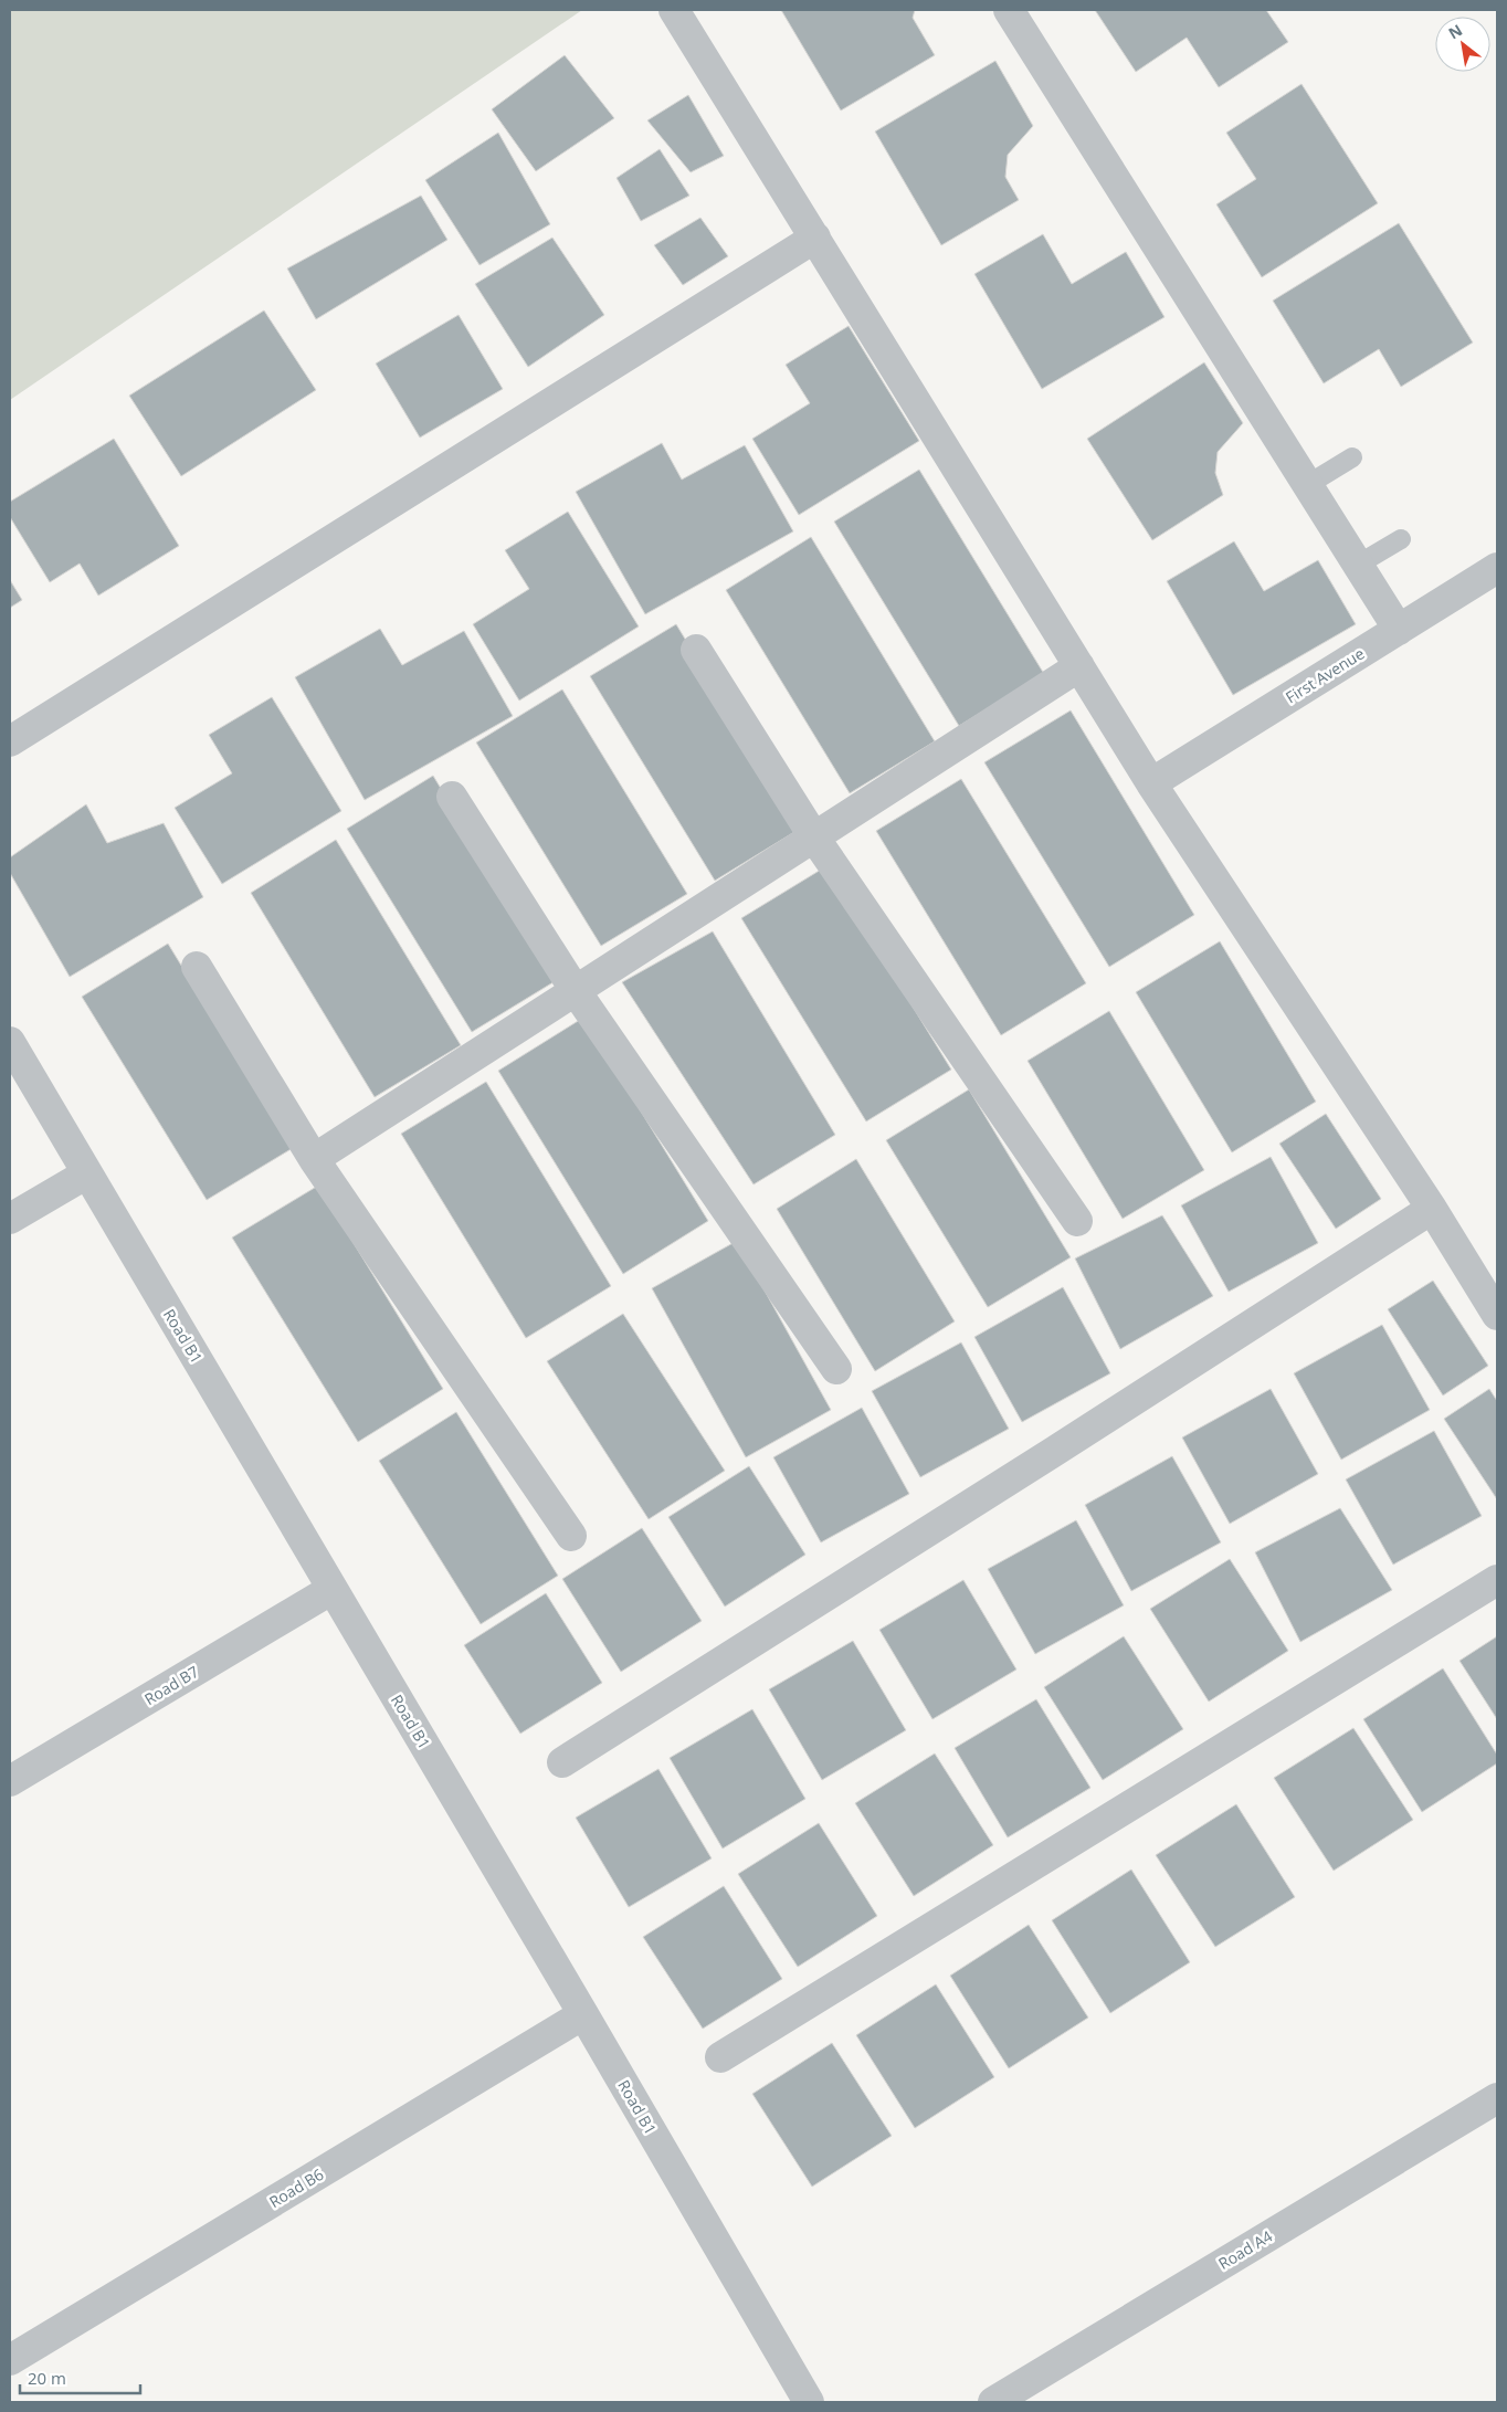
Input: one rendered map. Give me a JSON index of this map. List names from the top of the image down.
{
  "streets": {
    "street": [
      "First Avenue",
      "Road B1",
      "Road B7",
      "Road B6",
      "Road A4"
    ]
  },
  "crossings": [
    ["Road B1", "Road B7"],
    ["Road B1", "Road B6"]
  ],
  "scale_bar": "20 m",
  "north": "top left"
}
